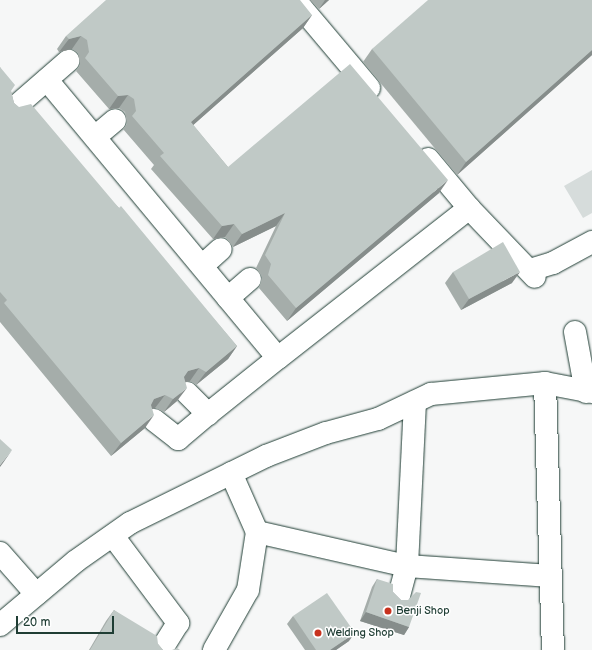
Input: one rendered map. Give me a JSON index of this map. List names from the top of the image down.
{
  "places": ["Benji Shop", "Welding Shop"],
  "scale_bar": "20 m"
}
